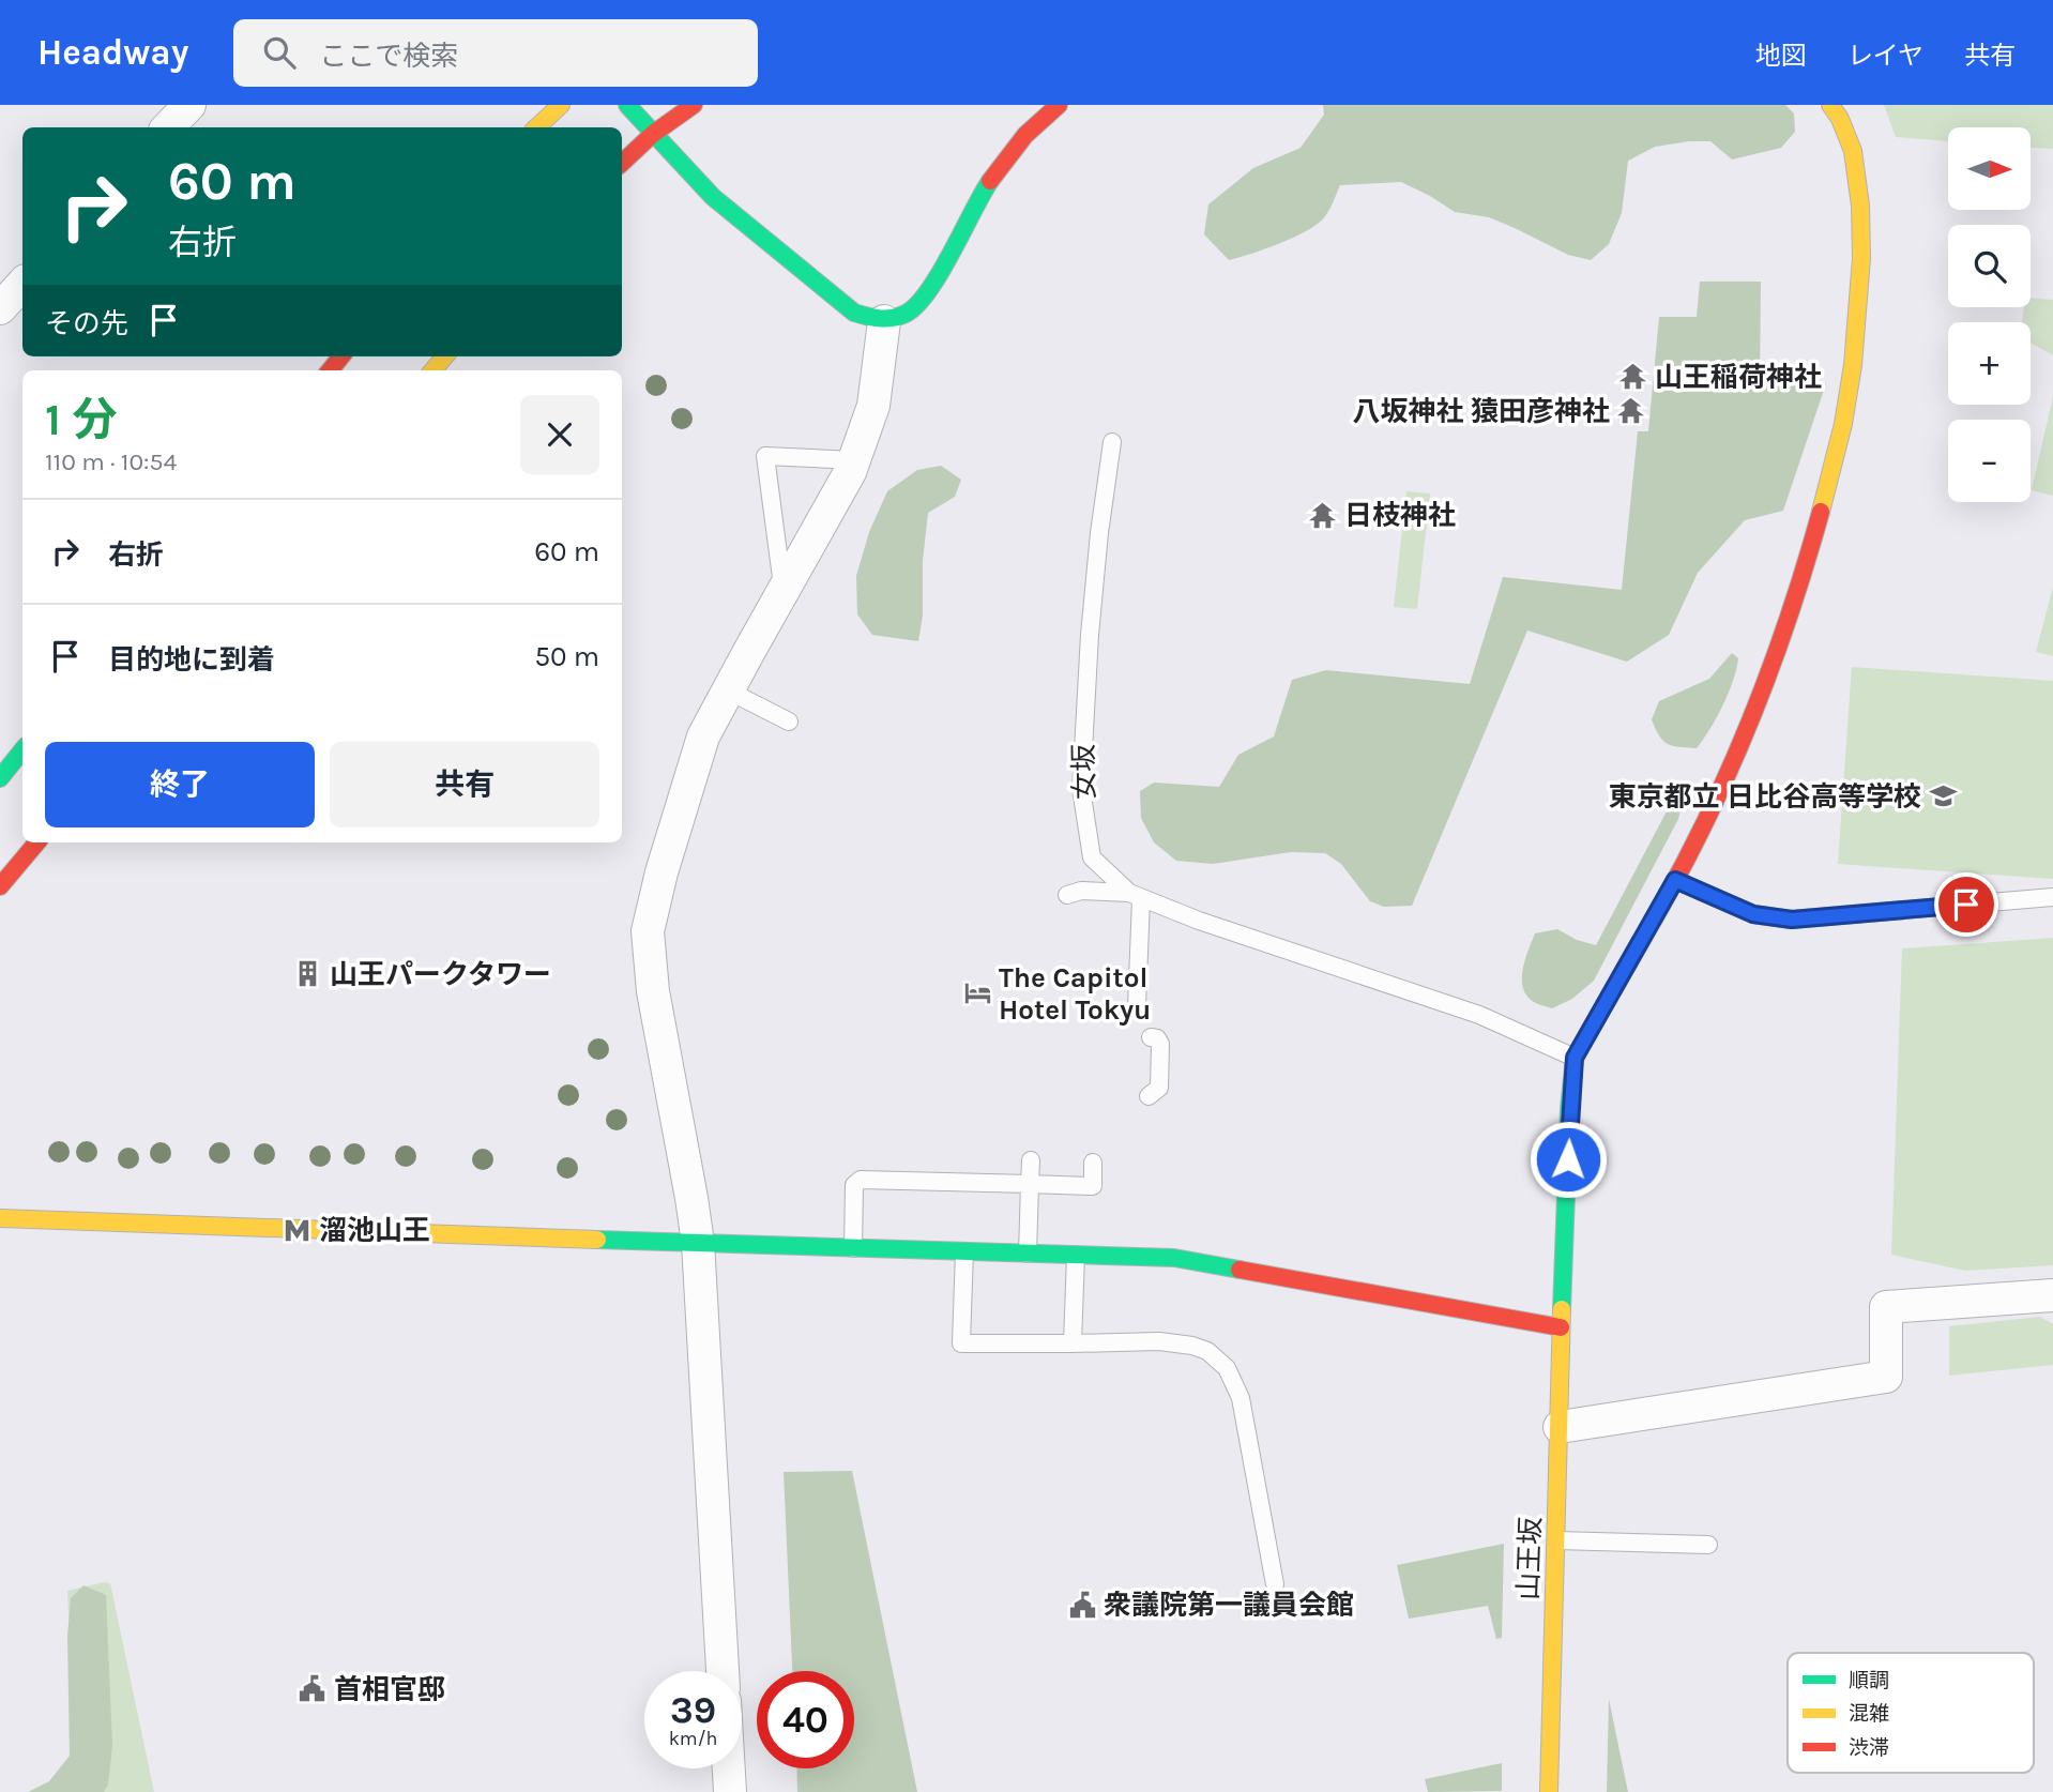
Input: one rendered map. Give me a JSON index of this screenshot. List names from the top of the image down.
{
  "streets": {
    "main road": ["山王坂"],
    "lane": ["女坂"]
  },
  "places": {
    "temple": ["山王稲荷神社", "八坂神社 猿田彦神社", "日枝神社"],
    "school or university": ["東京都立 日比谷高等学校"],
    "building": ["山王パークタワー"],
    "hotel": ["The Capitol Hotel Tokyu"],
    "metro station": ["溜池山王"],
    "public building": ["衆議院第一議員会館", "首相官邸"]
  },
  "legend": ["順調", "混雑", "渋滞"],
  "north": "right",
  "page": {
    "header": "Headway",
    "search": "ここで検索",
    "nav": ["地図", "レイヤ", "共有"],
    "map_buttons": ["+", "−"],
    "turn": ["60 m", "右折"],
    "then": "その先",
    "heading": ["1 分", "110 m · 10:54"],
    "list": [
      {
        "name": "右折",
        "value": "60 m"
      },
      {
        "name": "目的地に到着",
        "value": "50 m"
      }
    ],
    "buttons": ["終了", "共有"],
    "speed": "39 km/h",
    "limit": "40"
  }
}
